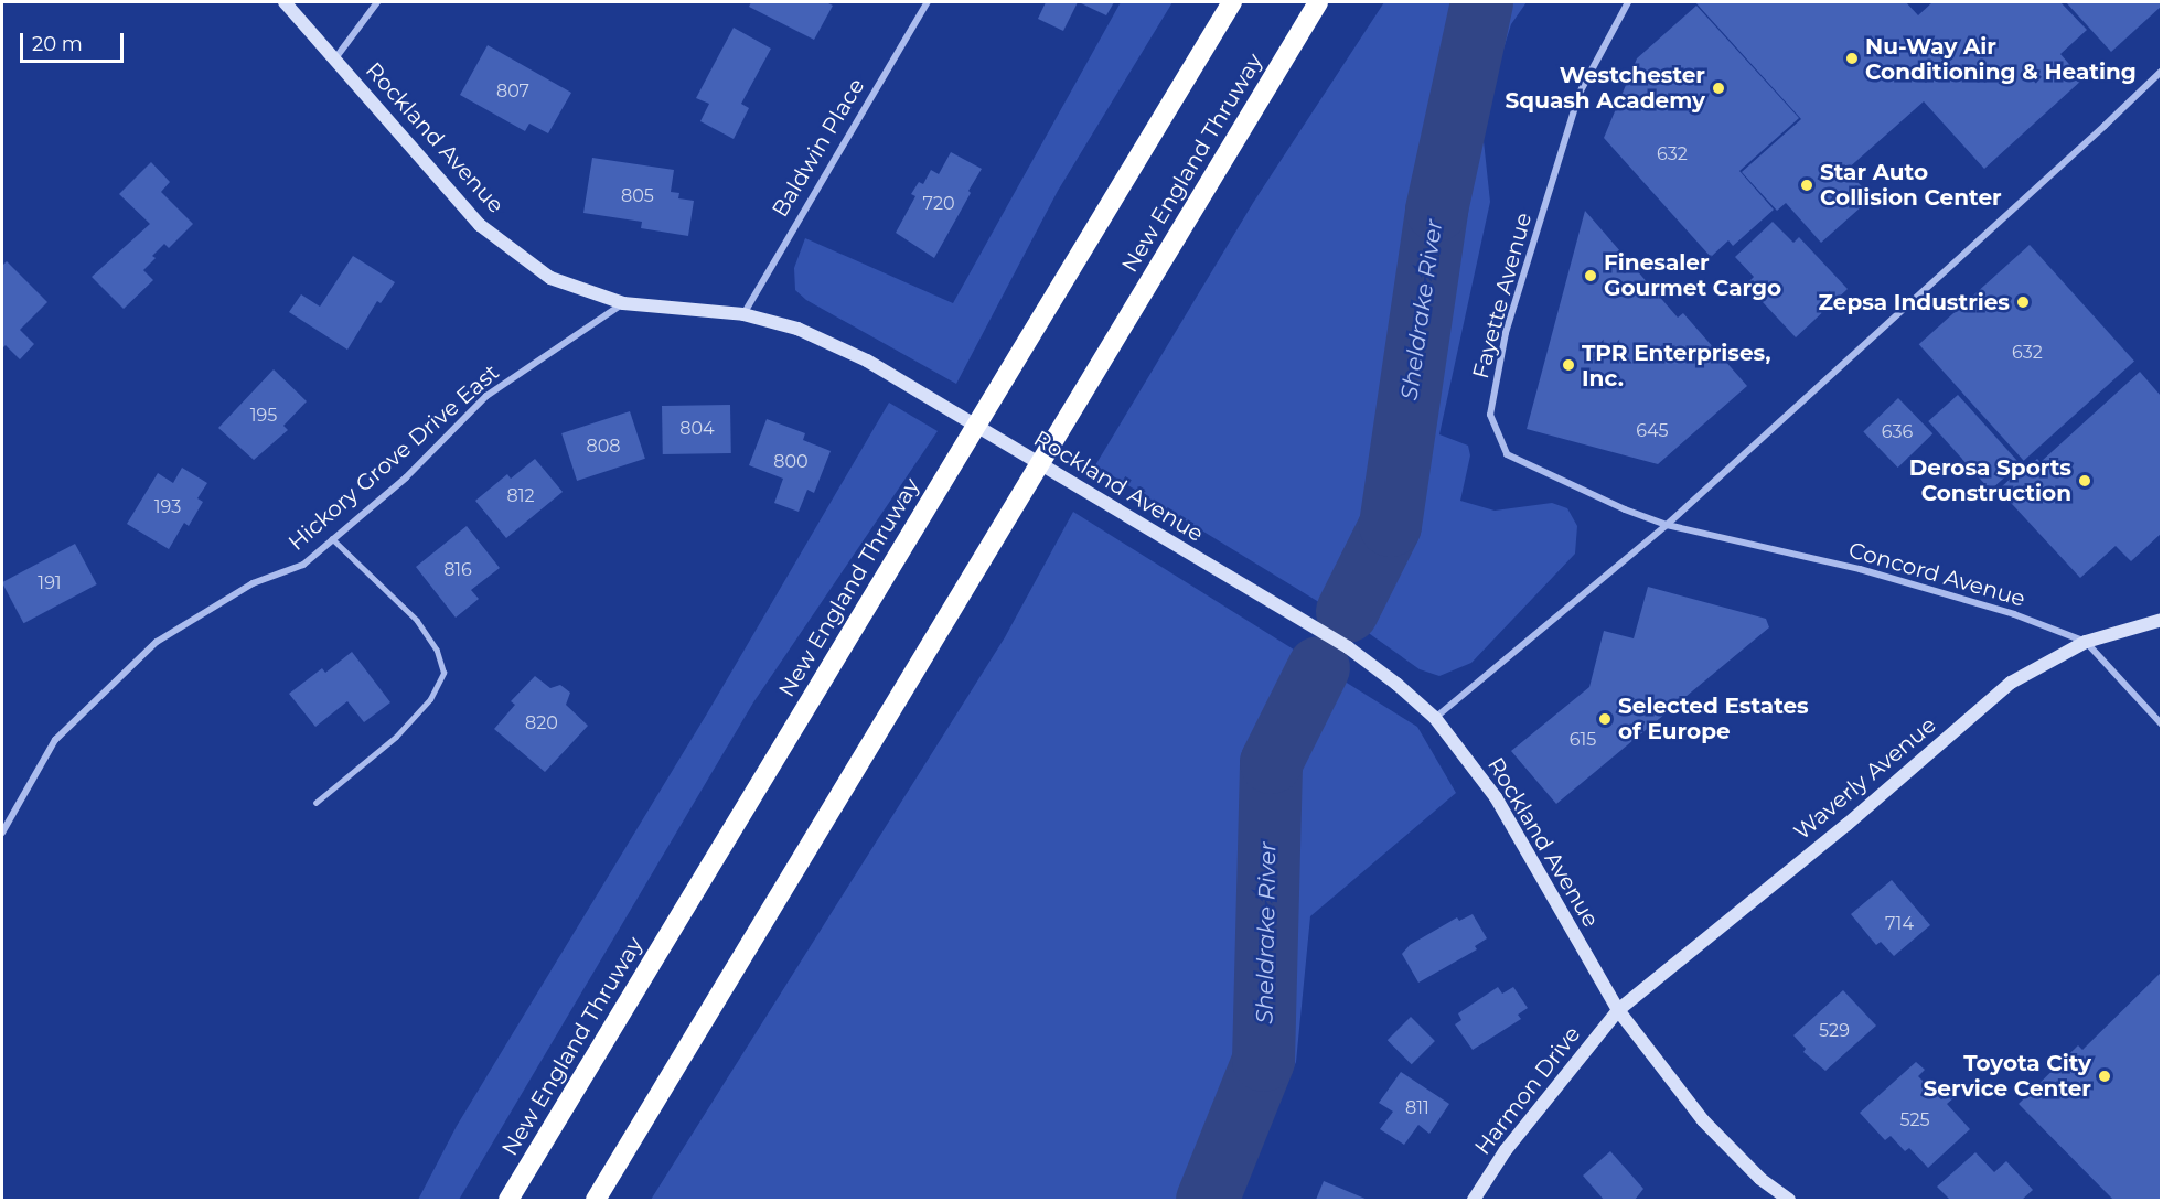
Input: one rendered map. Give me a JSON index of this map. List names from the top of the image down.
{
  "streets": {
    "highway": ["New England Thruway"],
    "street": [
      "Rockland Avenue",
      "Baldwin Place",
      "Fayette Avenue",
      "Hickory Grove Drive East",
      "Concord Avenue",
      "Waverly Avenue",
      "Harmon Drive"
    ]
  },
  "crossings": [
    ["Rockland Avenue", "Baldwin Place"],
    ["Rockland Avenue", "Hickory Grove Drive East"],
    ["Rockland Avenue", "Waverly Avenue"],
    ["Rockland Avenue", "Harmon Drive"],
    ["Fayette Avenue", "Concord Avenue"],
    ["Concord Avenue", "Waverly Avenue"],
    ["Waverly Avenue", "Harmon Drive"]
  ],
  "water": ["Sheldrake River"],
  "places": [
    "Nu-Way Air Conditioning & Heating",
    "Westchester Squash Academy",
    "Star Auto Collision Center",
    "Finesaler Gourmet Cargo",
    "Zepsa Industries",
    "TPR Enterprises, Inc.",
    "Derosa Sports Construction",
    "Selected Estates of Europe",
    "Toyota City Service Center"
  ],
  "house_numbers": [
    "807",
    "632",
    "805",
    "720",
    "632",
    "195",
    "804",
    "645",
    "636",
    "808",
    "800",
    "812",
    "193",
    "816",
    "191",
    "820",
    "615",
    "714",
    "529",
    "811",
    "525"
  ],
  "scale_bar": "20 m"
}
